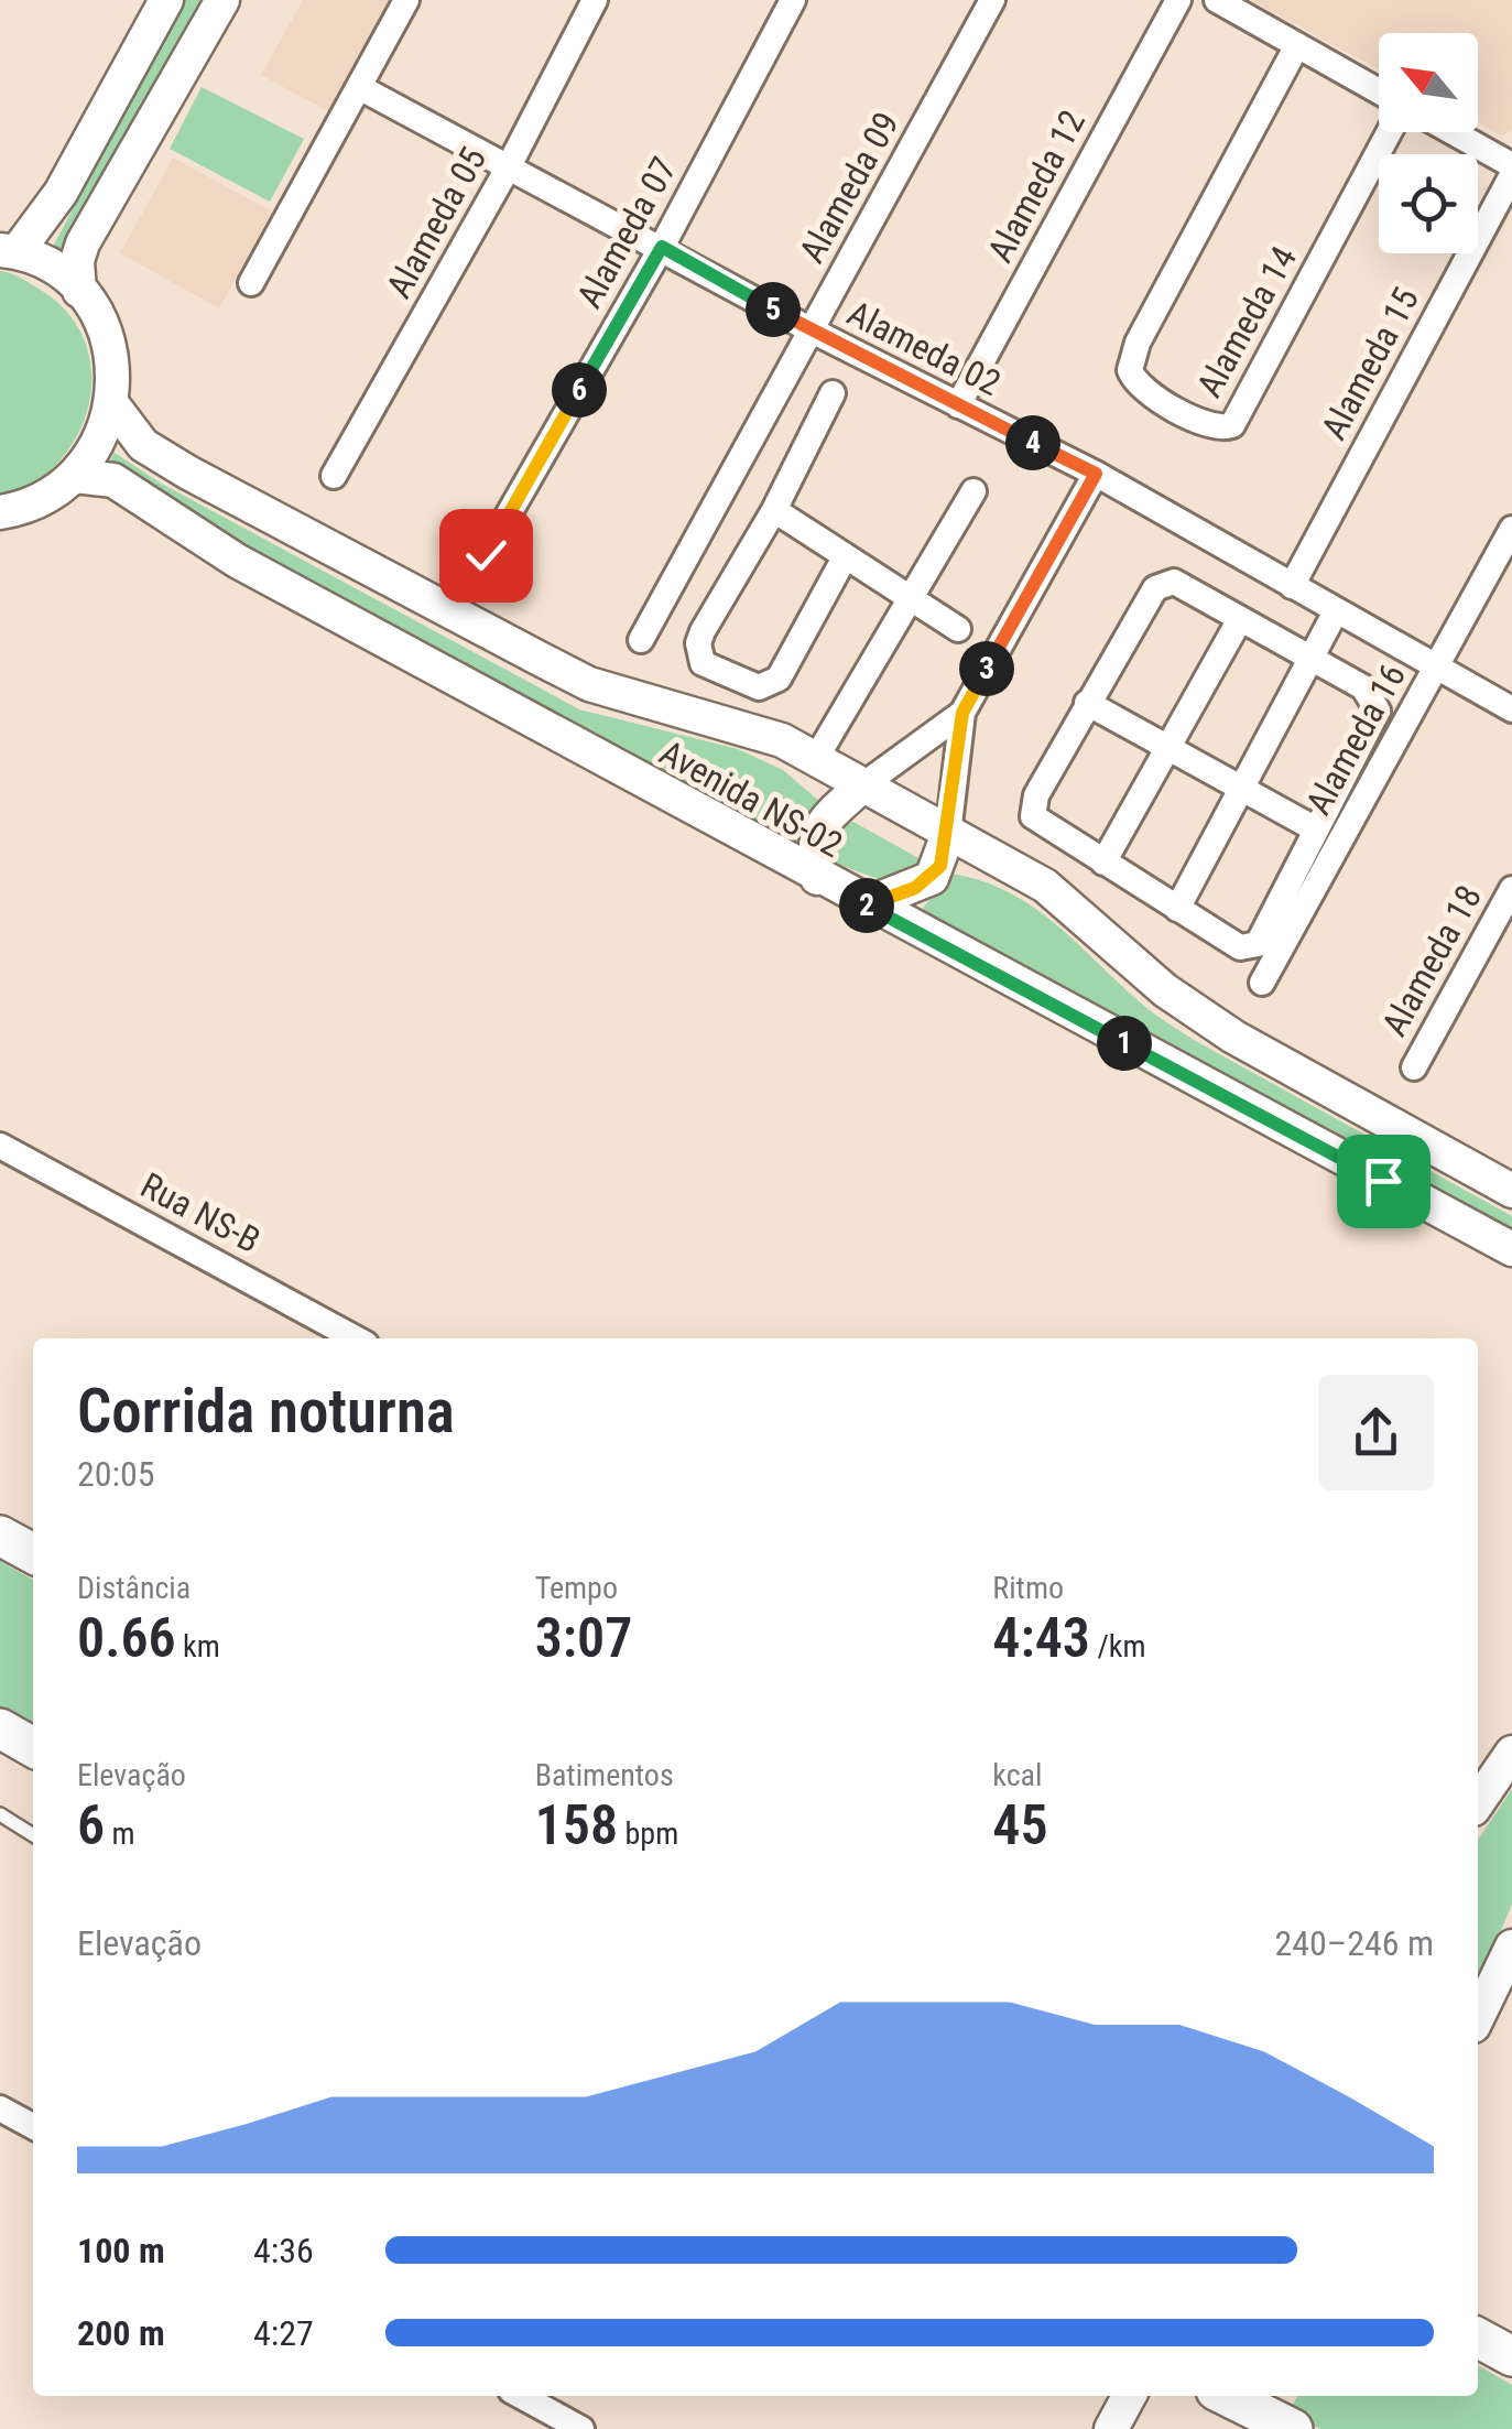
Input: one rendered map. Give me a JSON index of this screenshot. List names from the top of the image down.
{
  "streets": {
    "street": [
      "Alameda 12",
      "Alameda 09",
      "Alameda 05",
      "Alameda 07",
      "Alameda 14",
      "Alameda 02",
      "Alameda 15",
      "Alameda 16",
      "Avenida NS-02",
      "Alameda 18",
      "Rua NS-B"
    ]
  },
  "crossings": [
    ["Alameda 12", "Alameda 02"],
    ["Alameda 09", "Alameda 02"],
    ["Alameda 05", "Alameda 02"],
    ["Alameda 07", "Alameda 02"],
    ["Alameda 02", "Alameda 15"],
    ["Alameda 02", "Alameda 16"]
  ],
  "north": "top left",
  "page": {
    "pins": [
      "5",
      "6",
      "4",
      "3",
      "2",
      "1"
    ],
    "heading": ["Corrida noturna", "20:05"],
    "stats": [
      ["Distância", "0.66 km"],
      ["Tempo", "3:07"],
      ["Ritmo", "4:43 /km"],
      ["Elevação", "6 m"],
      ["Batimentos", "158 bpm"],
      ["kcal", "45"]
    ],
    "chart": ["Elevação", "240–246 m"],
    "list": [
      {
        "name": "100 m",
        "note": "4:36"
      },
      {
        "name": "200 m",
        "note": "4:27"
      }
    ]
  }
}
